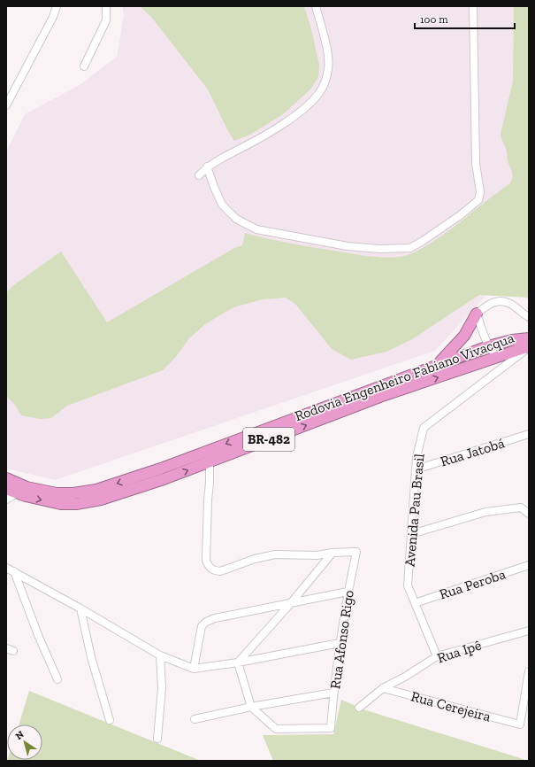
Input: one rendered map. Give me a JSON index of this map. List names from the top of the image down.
{
  "streets": {
    "highway": ["Rodovia Engenheiro Fabiano Vivacqua", "BR-482"],
    "street": [
      "Rua Jatobá",
      "Avenida Pau Brasil",
      "Rua Peroba",
      "Rua Afonso Rigo",
      "Rua Ipê",
      "Rua Cerejeira"
    ]
  },
  "crossings": [
    ["Rodovia Engenheiro Fabiano Vivacqua", "Avenida Pau Brasil"],
    ["Rua Jatobá", "Avenida Pau Brasil"],
    ["Avenida Pau Brasil", "Rua Peroba"],
    ["Avenida Pau Brasil", "Rua Ipê"],
    ["Rua Ipê", "Rua Cerejeira"]
  ],
  "scale_bar": "100 m",
  "north": "top left"
}
